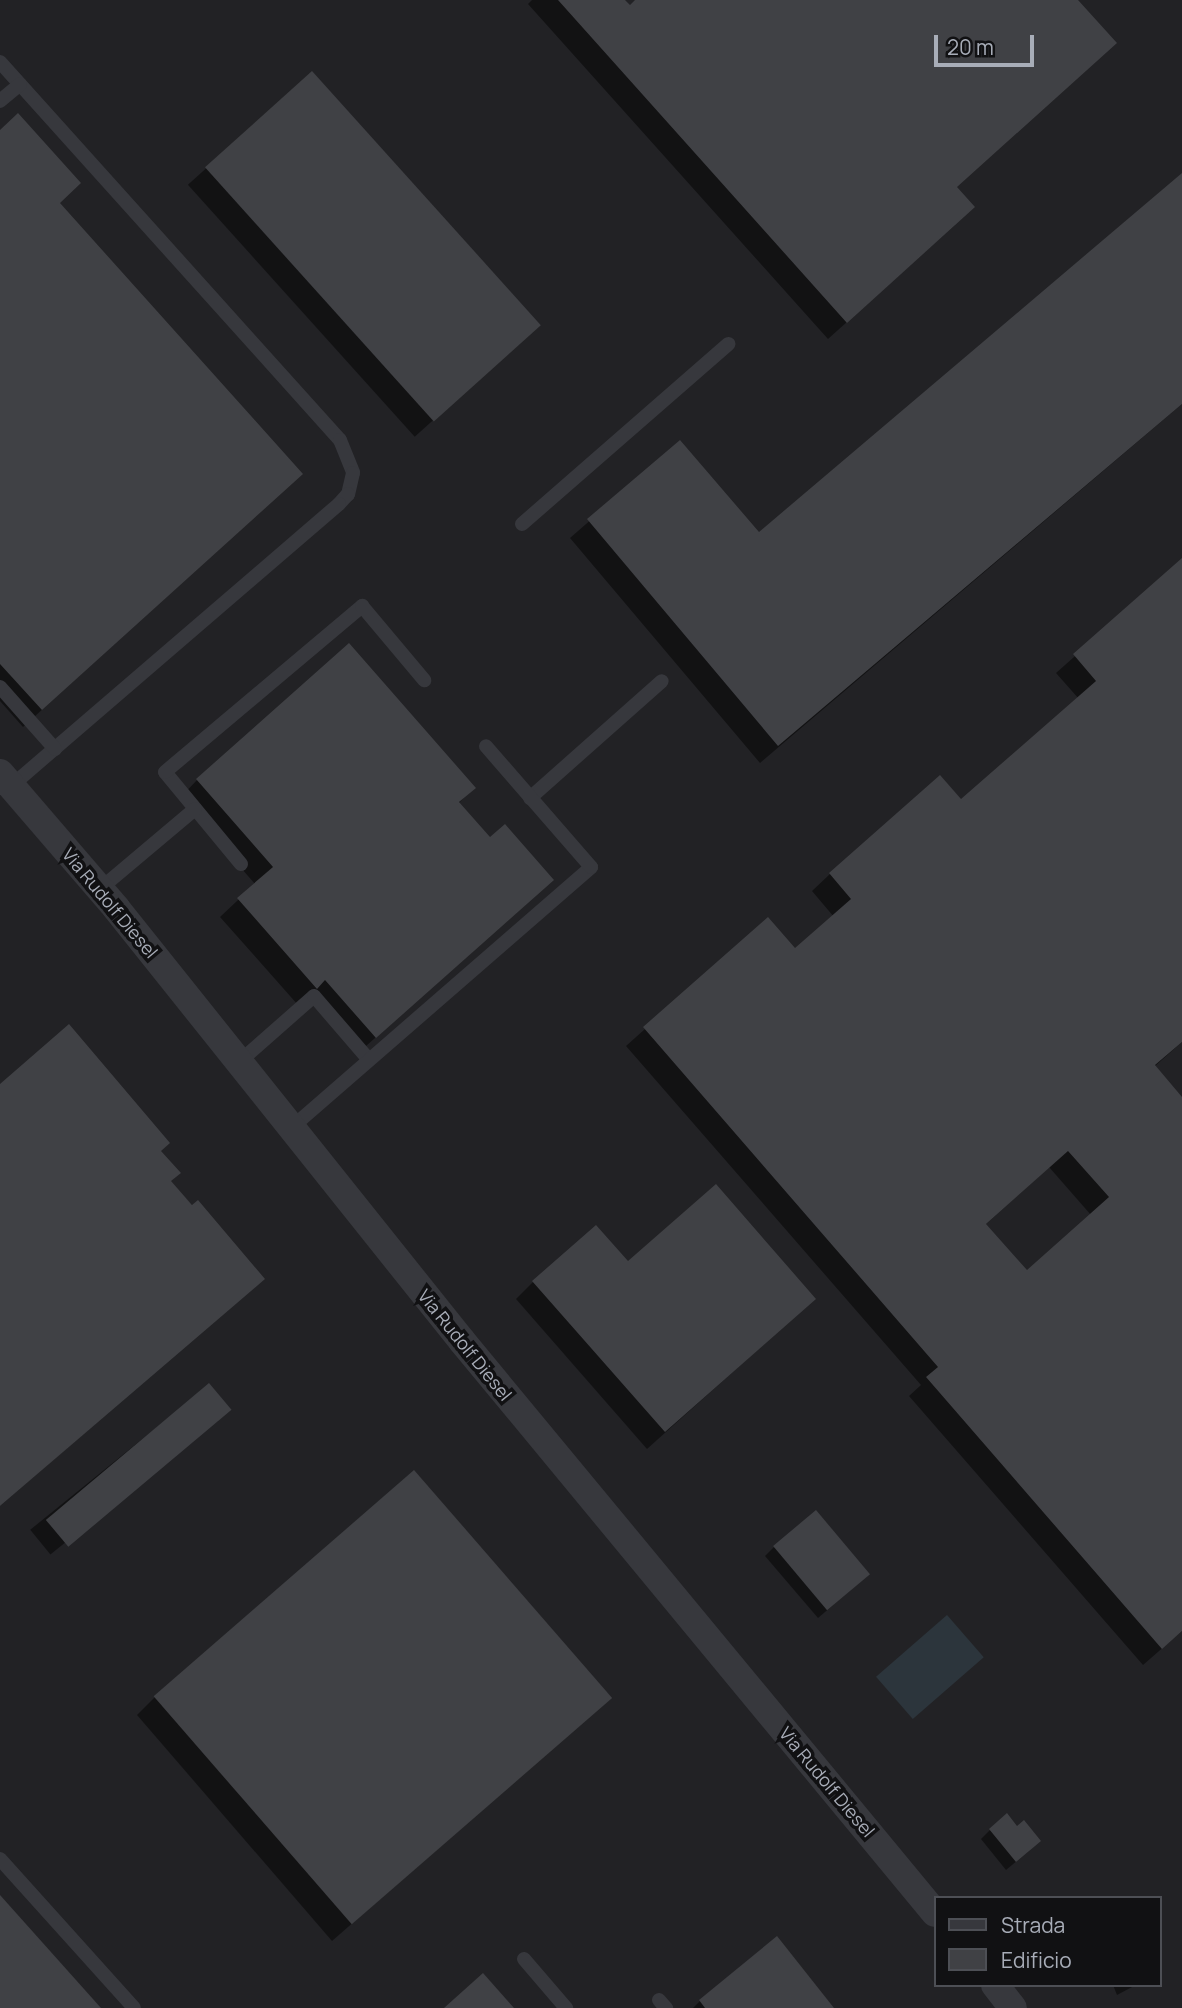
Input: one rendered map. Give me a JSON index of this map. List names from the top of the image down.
{
  "streets": {
    "street": ["Via Rudolf Diesel"]
  },
  "legend": ["Strada", "Edificio"],
  "scale_bar": "20 m"
}
